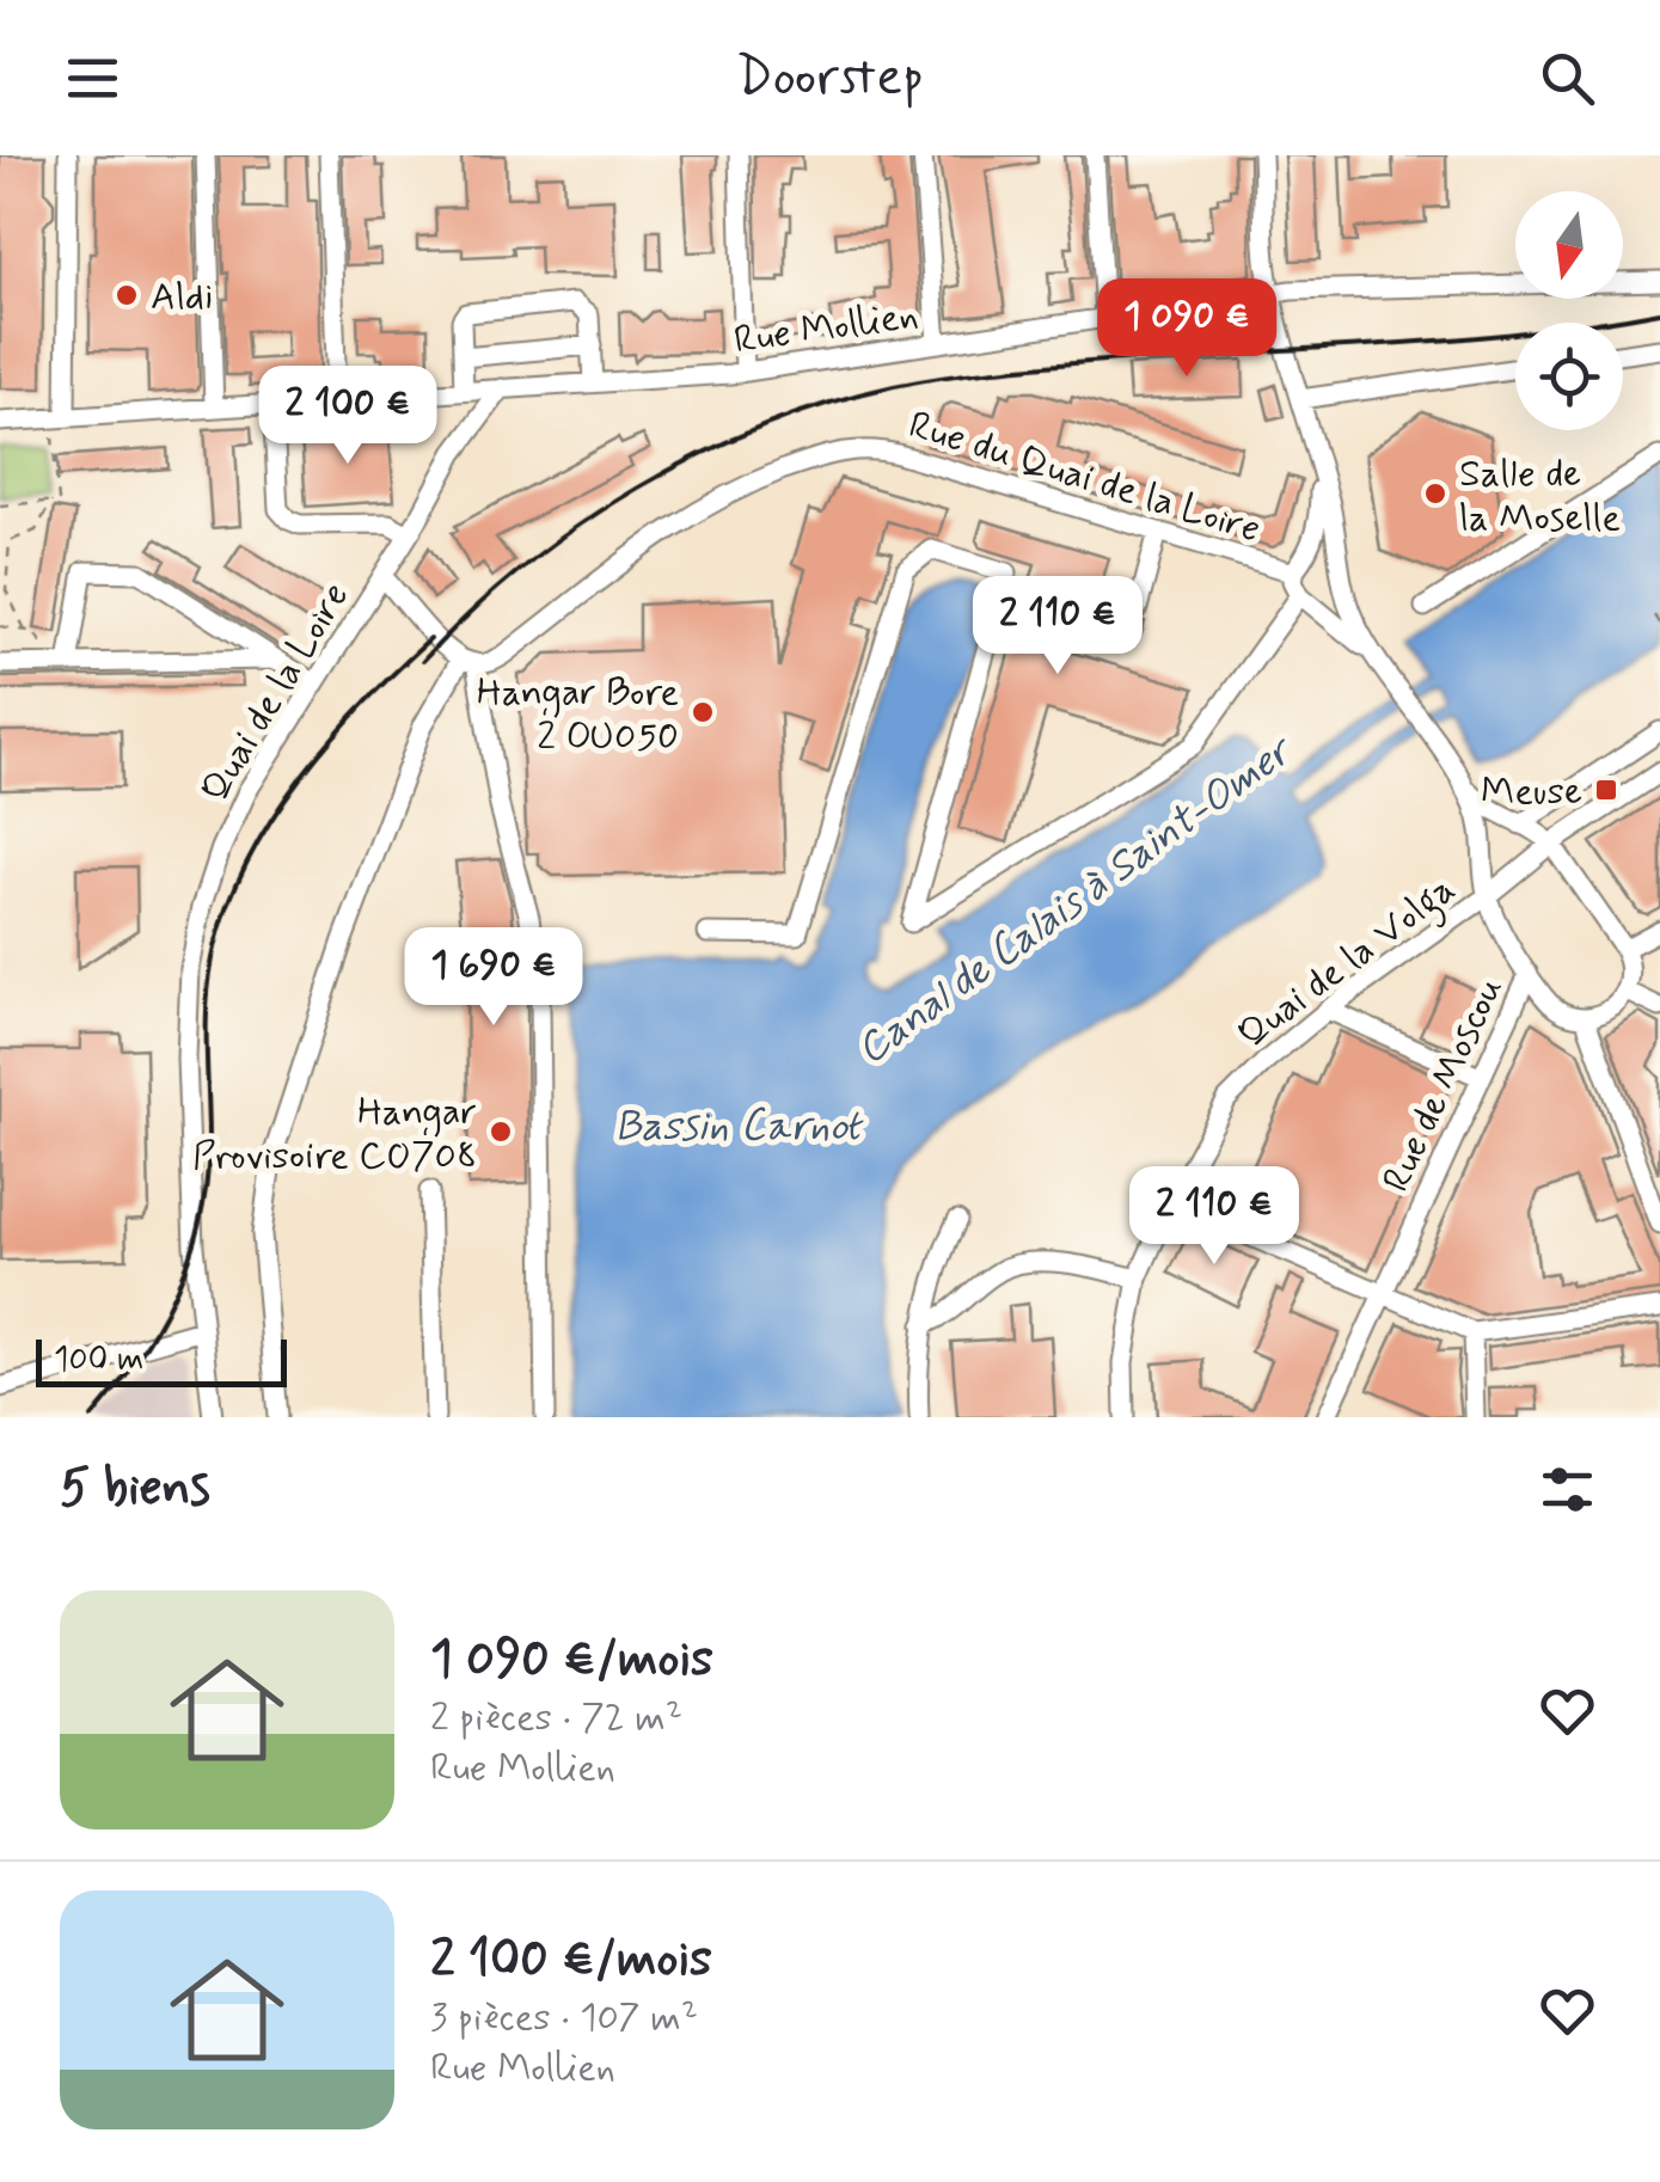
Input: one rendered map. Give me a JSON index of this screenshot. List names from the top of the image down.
{
  "streets": {
    "street": [
      "Rue Mollien",
      "Rue du Quai de la Loire",
      "Quai de la Loire",
      "Quai de la Volga",
      "Rue de Moscou"
    ]
  },
  "crossings": [
    ["Rue Mollien", "Quai de la Loire"]
  ],
  "water": ["Canal de Calais à Saint-Omer", "Bassin Carnot"],
  "places": {
    "other": [
      "Aldi",
      "Salle de la Moselle",
      "Hangar Bore 2 OU050",
      "Hangar Provisoire CO708"
    ],
    "transit": ["Meuse"]
  },
  "scale_bar": "100 m",
  "north": "bottom",
  "page": {
    "header": "Doorstep",
    "price": [
      "1 090 €",
      "2 100 €",
      "2 110 €",
      "1 690 €",
      "2 110 €"
    ],
    "scale": "100 m",
    "heading": "5 biens",
    "list": [
      {
        "name": "1 090 €/mois",
        "note": "2 pièces · 72 m² · Rue Mollien"
      },
      {
        "name": "2 100 €/mois",
        "note": "3 pièces · 107 m² · Rue Mollien"
      }
    ]
  }
}
